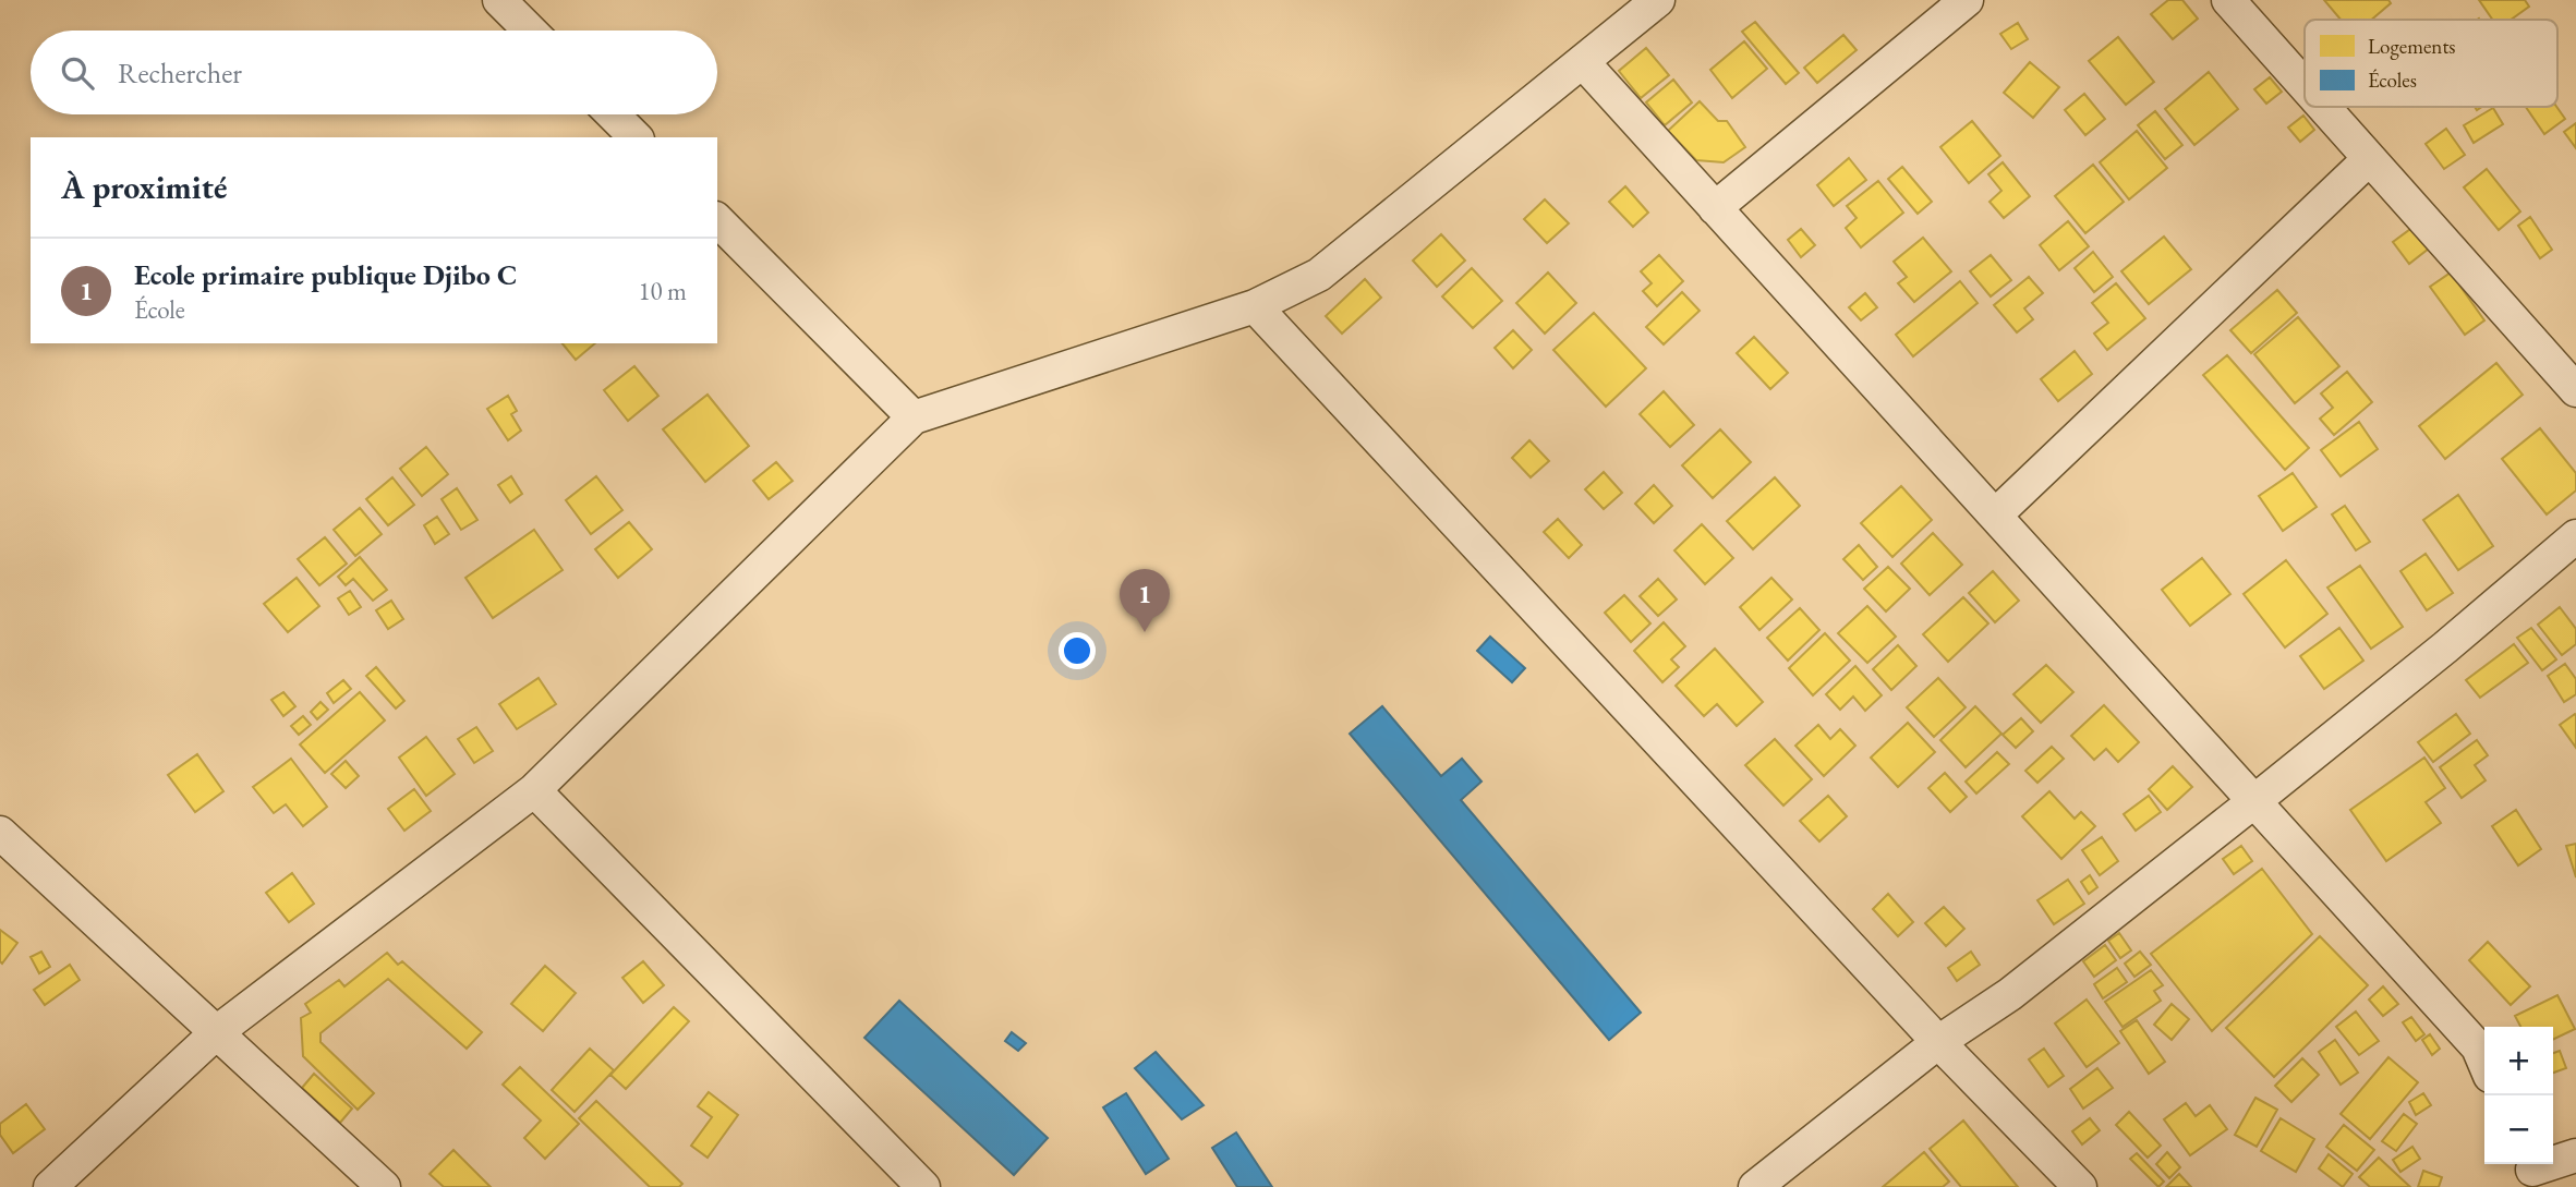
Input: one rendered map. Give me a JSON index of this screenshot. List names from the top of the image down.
{
  "legend": ["Logements", "Écoles"],
  "page": {
    "search": "Rechercher",
    "heading": "À proximité",
    "list": [
      {
        "mark": "1",
        "name": "Ecole primaire publique Djibo C",
        "note": "École",
        "value": "10 m"
      }
    ],
    "pins": "1",
    "map_buttons": ["+", "−"]
  }
}
